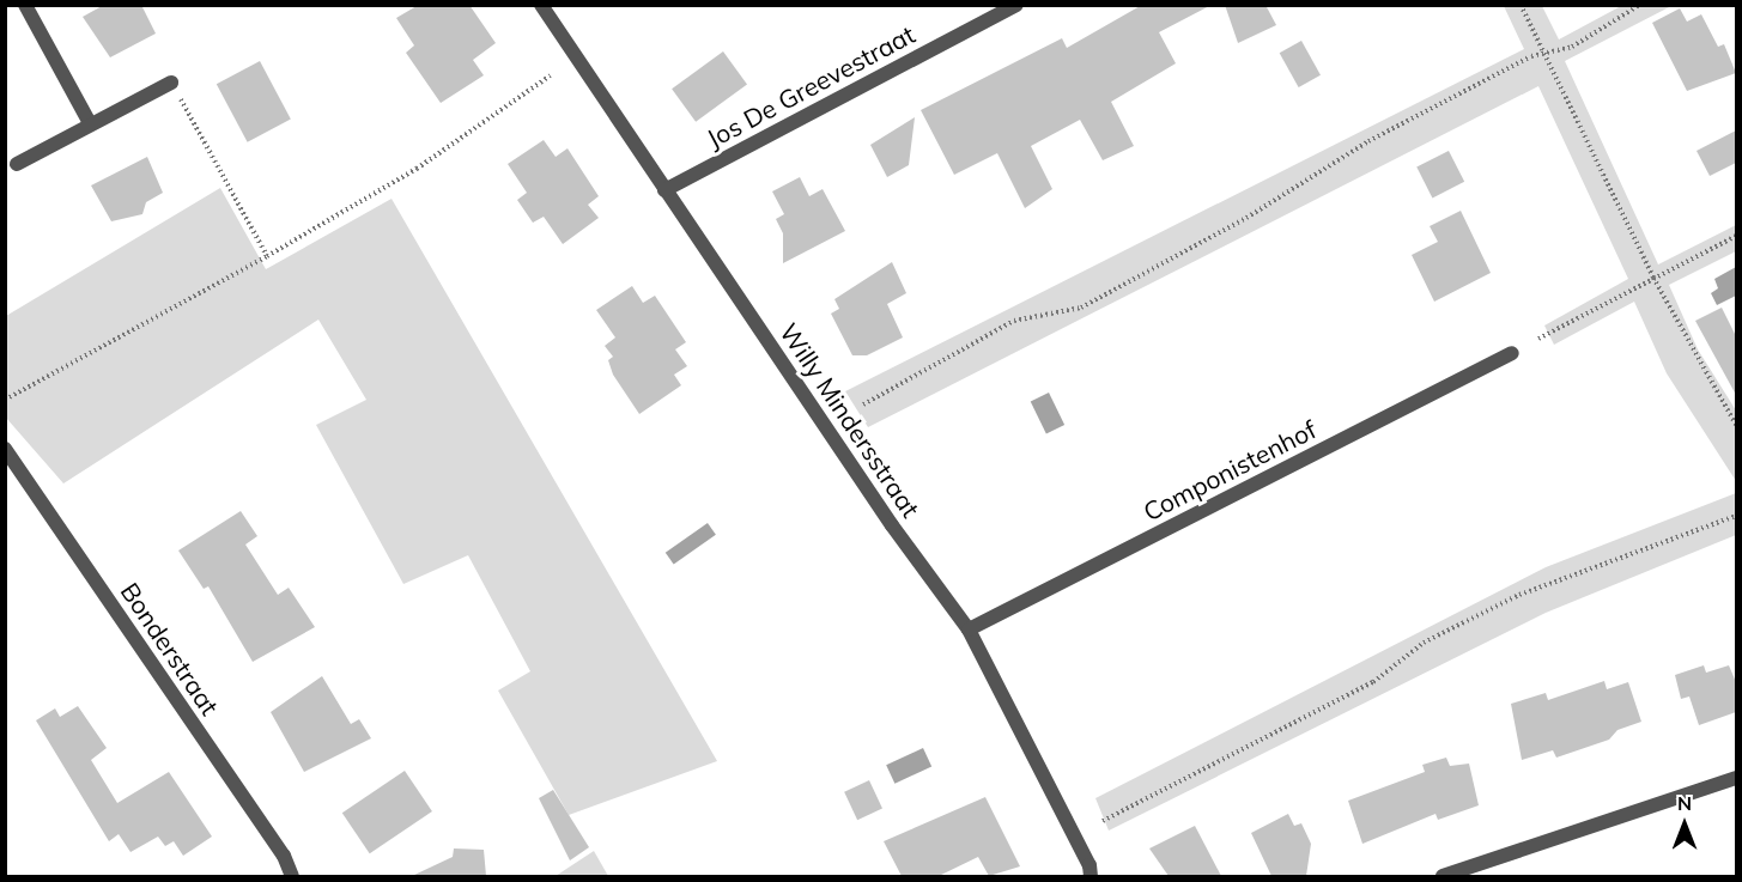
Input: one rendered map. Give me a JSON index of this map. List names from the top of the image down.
{
  "streets": {
    "street": [
      "Jos De Greevestraat",
      "Willy Mindersstraat",
      "Componistenhof",
      "Bonderstraat"
    ]
  },
  "crossings": [
    ["Jos De Greevestraat", "Willy Mindersstraat"],
    ["Willy Mindersstraat", "Componistenhof"]
  ],
  "north": "top"
}
